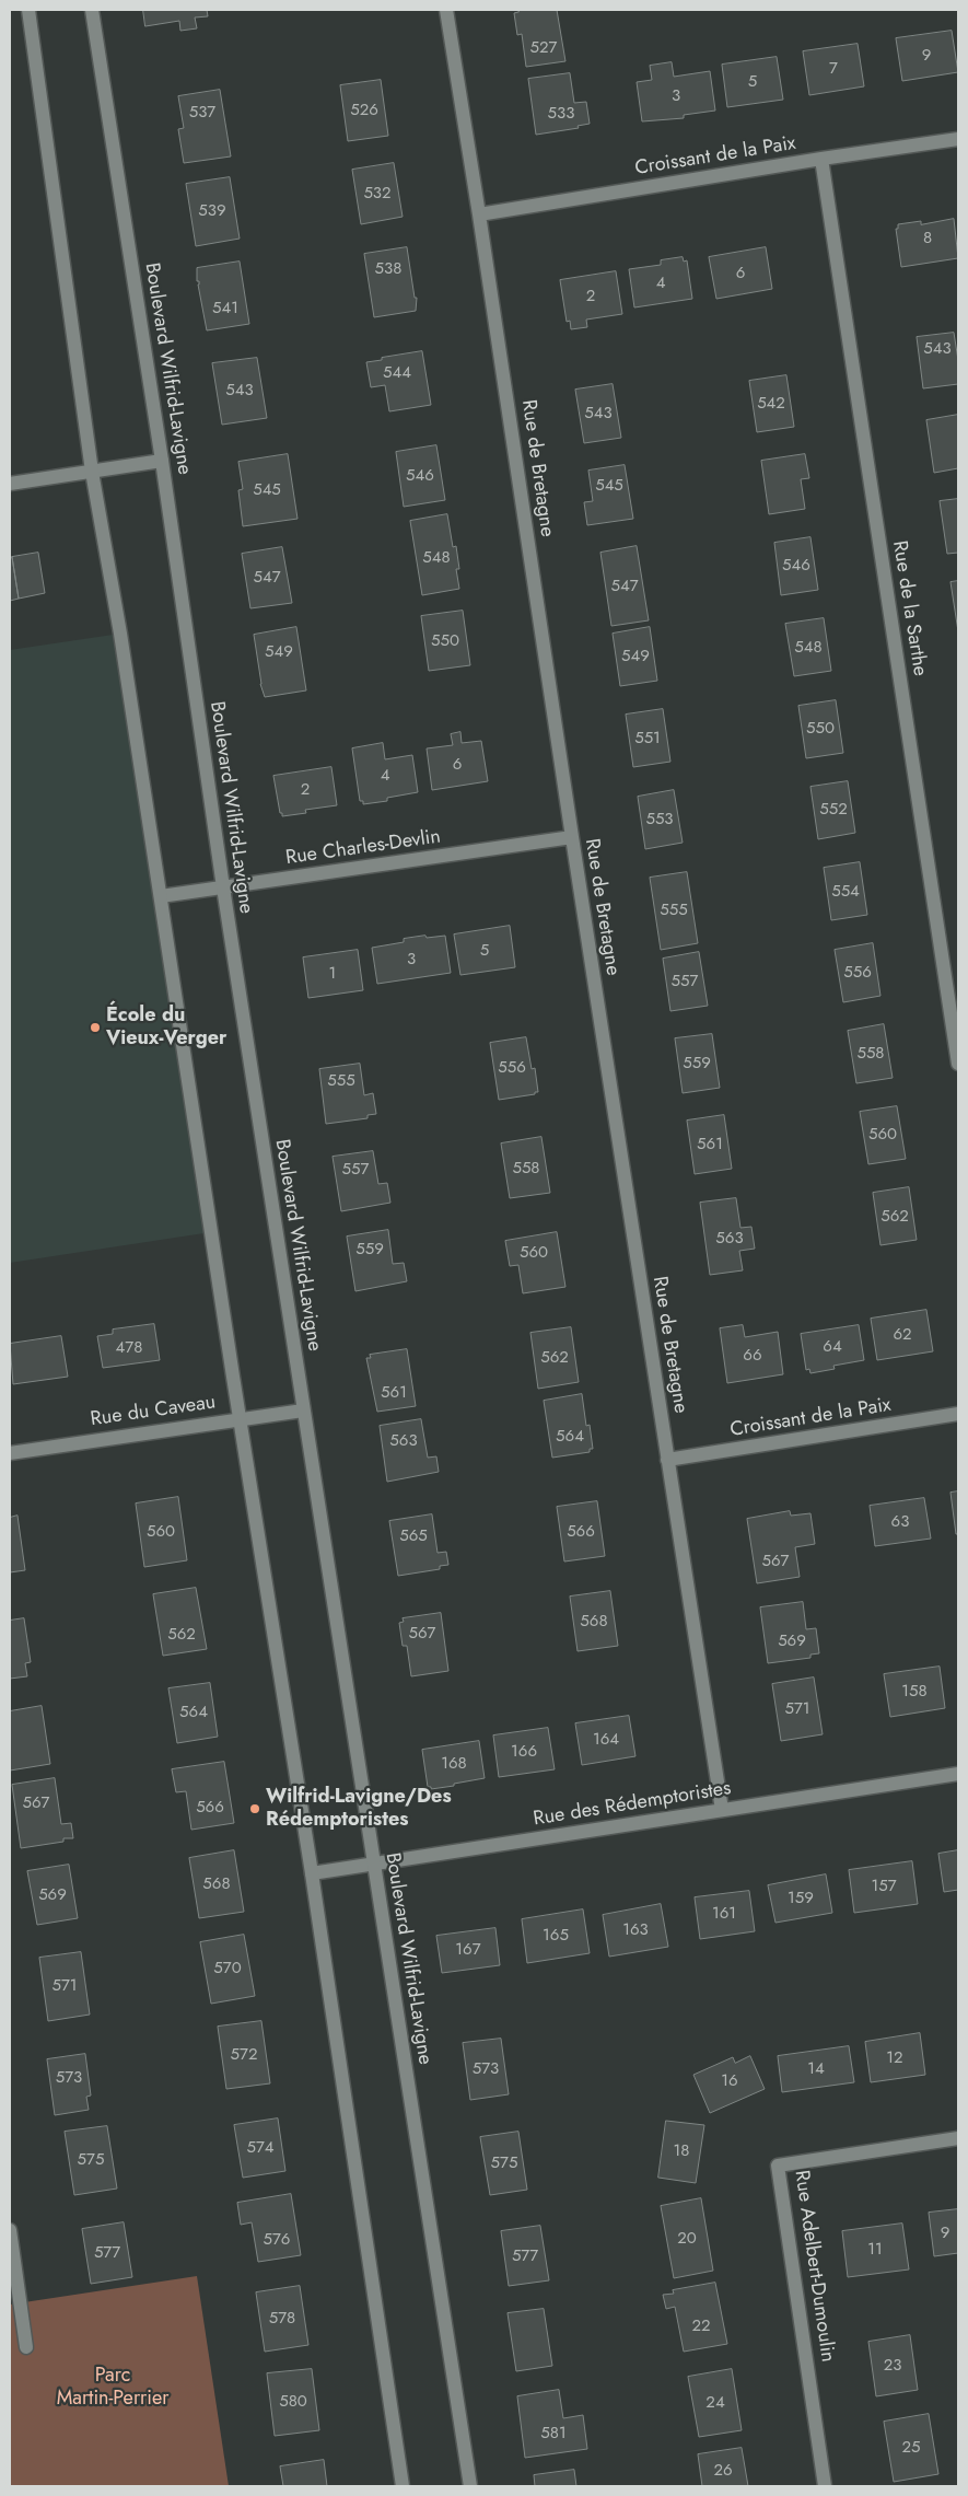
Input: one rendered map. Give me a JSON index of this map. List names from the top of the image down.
{
  "streets": {
    "street": [
      "Croissant de la Paix",
      "Boulevard Wilfrid-Lavigne",
      "Rue de Bretagne",
      "Rue de la Sarthe",
      "Rue Charles-Devlin",
      "Rue du Caveau",
      "Rue des Rédemptoristes",
      "Rue Adelbert-Dumoulin"
    ]
  },
  "crossings": [
    ["Croissant de la Paix", "Rue de Bretagne"],
    ["Croissant de la Paix", "Rue de la Sarthe"],
    ["Boulevard Wilfrid-Lavigne", "Rue Charles-Devlin"],
    ["Boulevard Wilfrid-Lavigne", "Rue du Caveau"],
    ["Boulevard Wilfrid-Lavigne", "Rue des Rédemptoristes"],
    ["Rue de Bretagne", "Rue Charles-Devlin"],
    ["Rue de Bretagne", "Rue des Rédemptoristes"]
  ],
  "parks": ["Parc Martin-Perrier"],
  "places": ["École du Vieux-Verger", "Wilfrid-Lavigne/Des Rédemptoristes"],
  "house_numbers": [
    "527",
    "9",
    "7",
    "5",
    "3",
    "526",
    "537",
    "533",
    "532",
    "539",
    "8",
    "538",
    "6",
    "4",
    "2",
    "541",
    "543",
    "544",
    "543",
    "542",
    "543",
    "546",
    "545",
    "545",
    "548",
    "546",
    "547",
    "547",
    "550",
    "548",
    "549",
    "549",
    "550",
    "551",
    "6",
    "4",
    "2",
    "552",
    "553",
    "554",
    "555",
    "5",
    "3",
    "556",
    "1",
    "557",
    "558",
    "559",
    "556",
    "555",
    "560",
    "561",
    "558",
    "557",
    "562",
    "563",
    "559",
    "560",
    "62",
    "64",
    "478",
    "66",
    "562",
    "561",
    "564",
    "563",
    "63",
    "560",
    "566",
    "565",
    "567",
    "568",
    "567",
    "562",
    "569",
    "158",
    "571",
    "564",
    "164",
    "166",
    "168",
    "567",
    "566",
    "568",
    "157",
    "569",
    "159",
    "161",
    "163",
    "165",
    "167",
    "570",
    "571",
    "572",
    "12",
    "573",
    "14",
    "573",
    "16",
    "574",
    "18",
    "575",
    "575",
    "9",
    "20",
    "576",
    "11",
    "577",
    "577",
    "578",
    "22",
    "23",
    "580",
    "24",
    "581",
    "25",
    "26"
  ]
}
